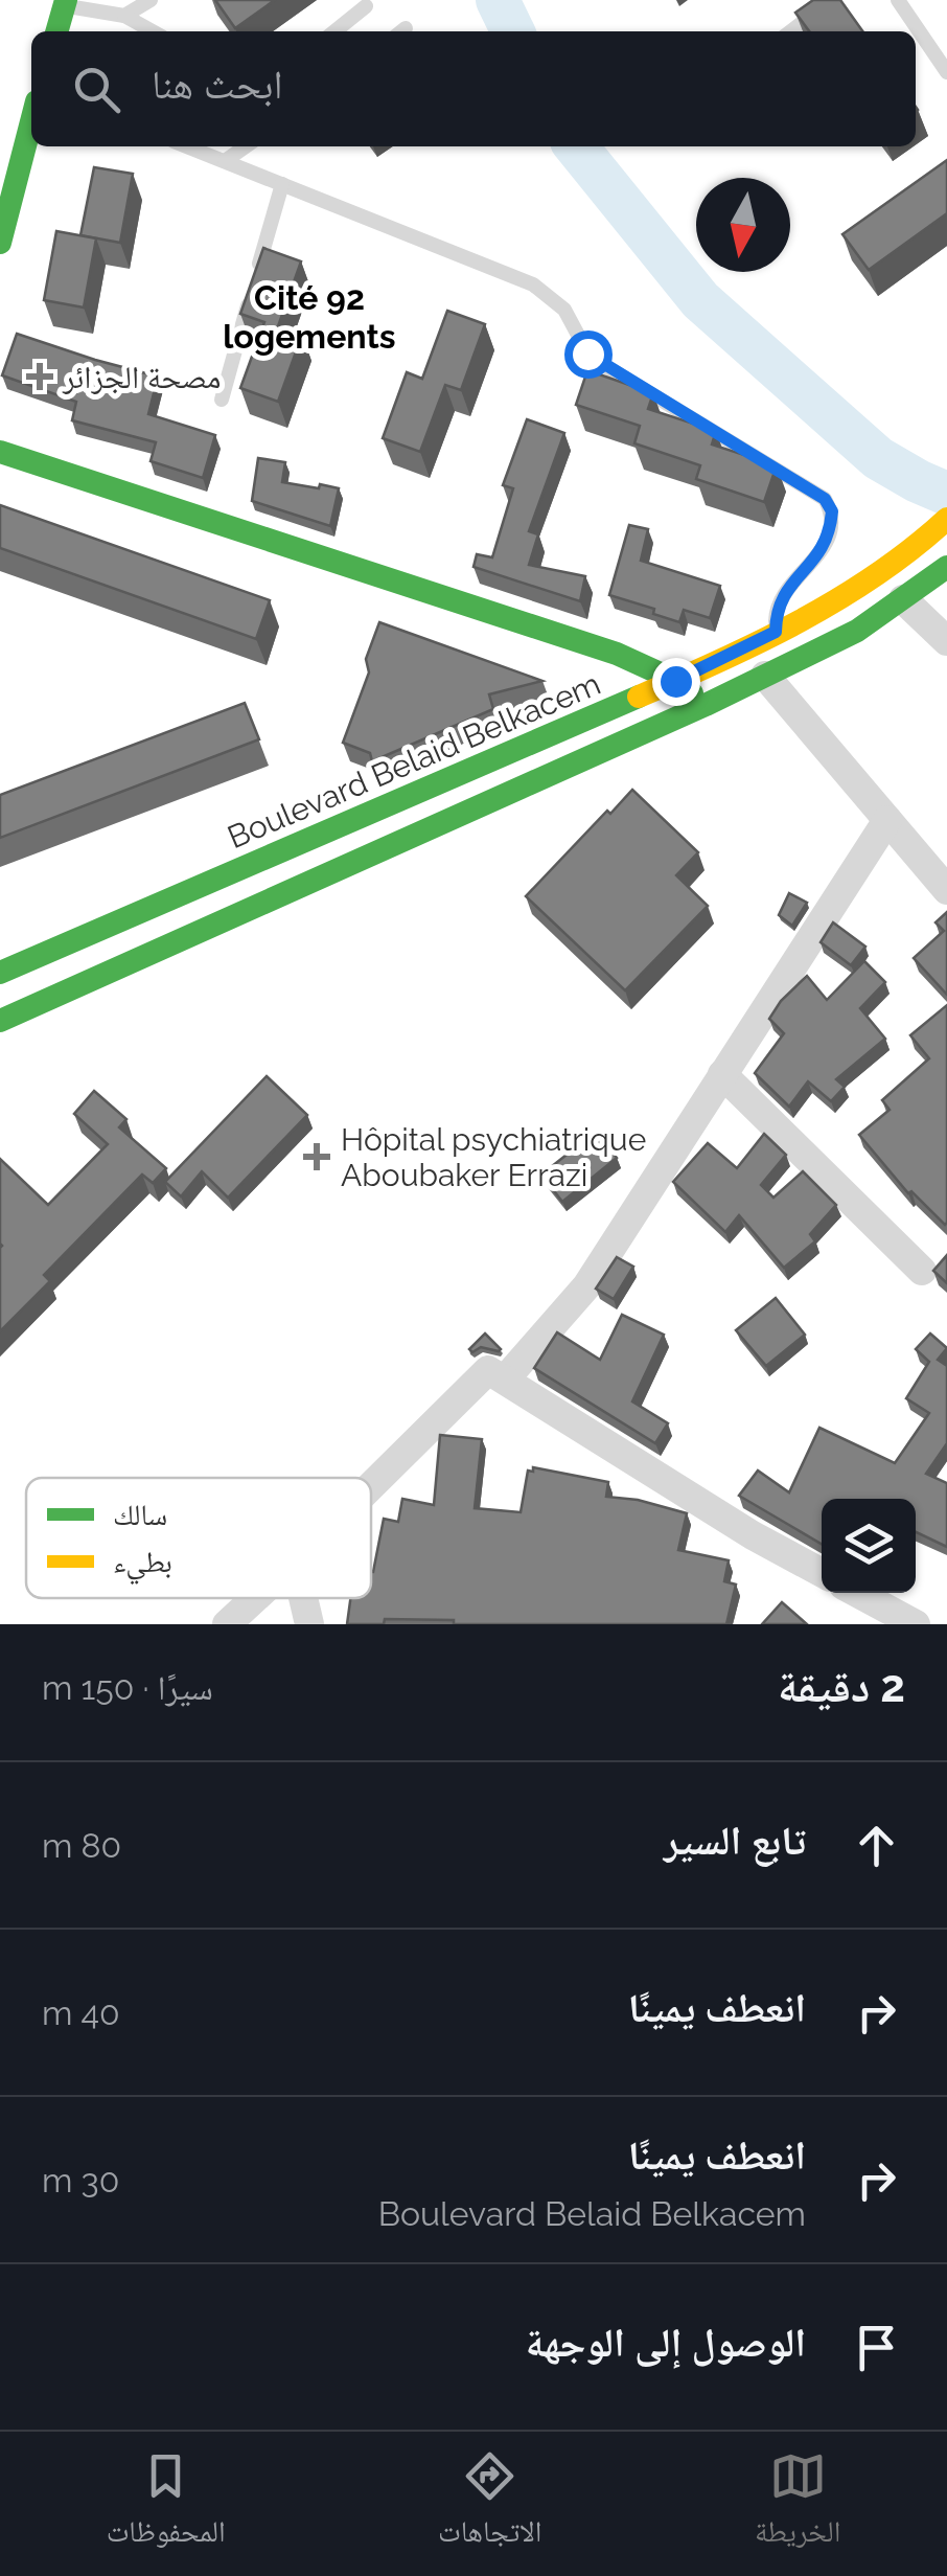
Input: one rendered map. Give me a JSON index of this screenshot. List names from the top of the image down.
{
  "streets": {
    "main road": ["Boulevard Belaid Belkacem"]
  },
  "districts": ["Cité 92 logements"],
  "places": {
    "health": ["مصحة الجزائر", "Hôpital psychiatrique Aboubaker Errazi"]
  },
  "legend": ["سالك", "بطيء"],
  "north": "bottom",
  "page": {
    "search": "ابحث هنا",
    "heading": ["2 دقيقة", "سيرًا · 150 m"],
    "list": [
      ["تابع السير", "80 m"],
      ["انعطف يمينًا", "40 m"],
      ["انعطف يمينًا", "Boulevard Belaid Belkacem", "30 m"],
      "الوصول إلى الوجهة"
    ],
    "nav": ["الخريطة", "الاتجاهات", "المحفوظات"]
  }
}
